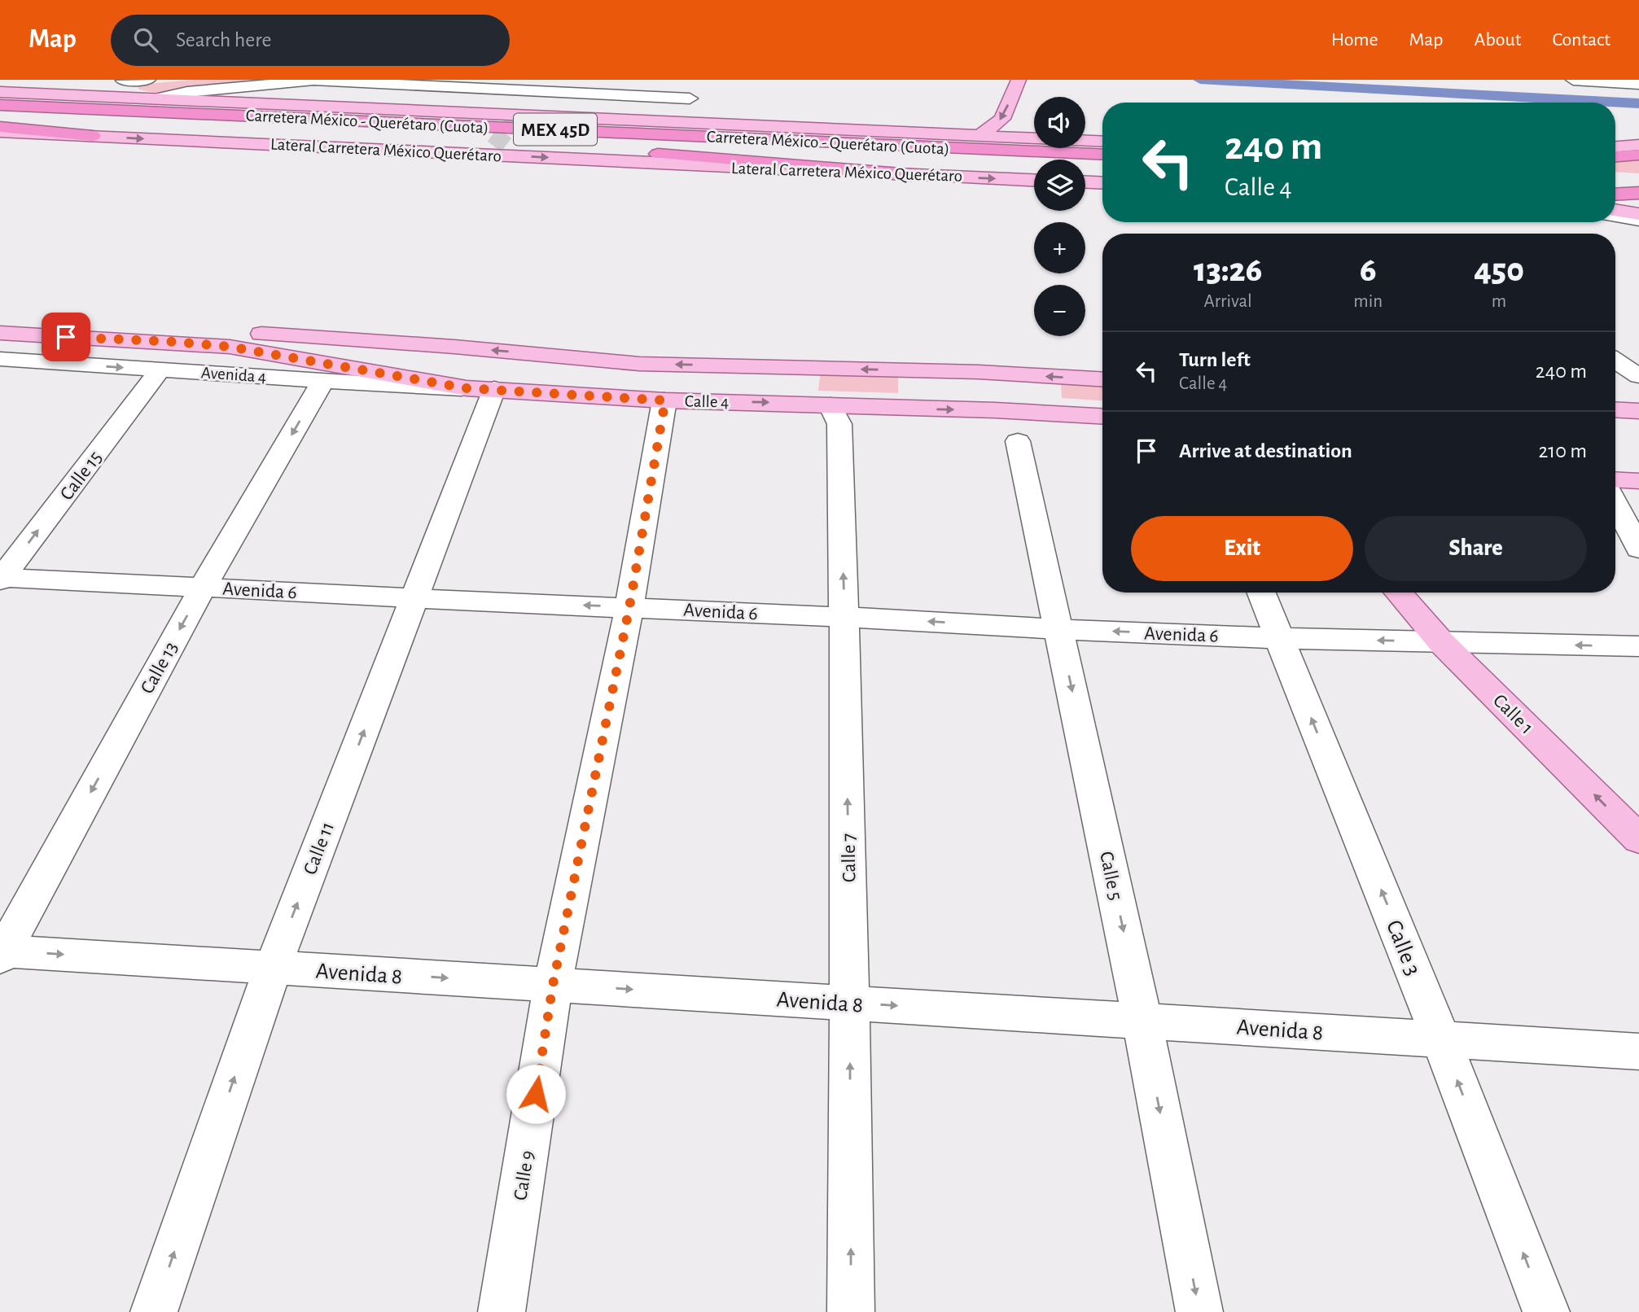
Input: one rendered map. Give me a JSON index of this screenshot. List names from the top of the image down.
{
  "streets": {
    "highway": ["Carretera México - Querétaro (Cuota)", "MEX 45D"],
    "main road": ["Lateral Carretera México Querétaro", "Calle 4", "Calle 1"],
    "street": [
      "Avenida 4",
      "Calle 15",
      "Avenida 6",
      "Calle 13",
      "Calle 11",
      "Calle 7",
      "Calle 5",
      "Calle 3",
      "Avenida 8",
      "Calle 9"
    ]
  },
  "crossings": [
    ["Avenida 4", "Calle 4"],
    ["Avenida 4", "Calle 15"],
    ["Avenida 4", "Calle 13"],
    ["Avenida 4", "Calle 11"],
    ["Calle 4", "Calle 11"],
    ["Calle 4", "Calle 7"],
    ["Calle 4", "Calle 9"],
    ["Calle 15", "Avenida 6"],
    ["Avenida 6", "Calle 13"],
    ["Avenida 6", "Calle 1"],
    ["Avenida 6", "Calle 11"],
    ["Avenida 6", "Calle 7"],
    ["Avenida 6", "Calle 5"],
    ["Avenida 6", "Calle 3"],
    ["Avenida 6", "Calle 9"],
    ["Calle 13", "Avenida 8"],
    ["Calle 11", "Avenida 8"],
    ["Calle 7", "Avenida 8"],
    ["Calle 5", "Avenida 8"],
    ["Calle 3", "Avenida 8"],
    ["Avenida 8", "Calle 9"]
  ],
  "one_way": [
    "Calle 15",
    "Avenida 6",
    "Calle 13",
    "Calle 1",
    "Calle 11",
    "Calle 7",
    "Calle 5",
    "Calle 3",
    "Avenida 8"
  ],
  "page": {
    "header": "Map",
    "search": "Search here",
    "nav": [
      "Home",
      "Map",
      "About",
      "Contact"
    ],
    "map_buttons": ["+", "−"],
    "turn": ["240 m", "Calle 4"],
    "eta": [
      "13:26",
      "Arrival",
      "6",
      "min",
      "450",
      "m"
    ],
    "list": [
      {
        "name": "Turn left",
        "note": "Calle 4",
        "value": "240 m"
      },
      {
        "name": "Arrive at destination",
        "value": "210 m"
      }
    ],
    "buttons": ["Exit", "Share"]
  }
}
